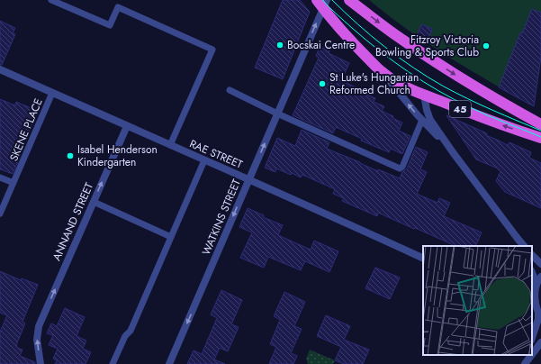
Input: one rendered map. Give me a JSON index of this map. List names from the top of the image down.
{
  "streets": {
    "highway": ["45"],
    "street": ["RAE STREET", "WATKINS STREET", "ANNAND STREET"],
    "lane": ["SKENE PLACE"]
  },
  "crossings": [
    ["45", "WATKINS STREET"],
    ["SKENE PLACE", "RAE STREET"],
    ["RAE STREET", "WATKINS STREET"],
    ["RAE STREET", "ANNAND STREET"]
  ],
  "one_way": ["ANNAND STREET"],
  "places": [
    "Bocskai Centre",
    "Fitzroy Victoria Bowling & Sports Club",
    "St Luke's Hungarian Reformed Church",
    "Isabel Henderson Kindergarten"
  ]
}
